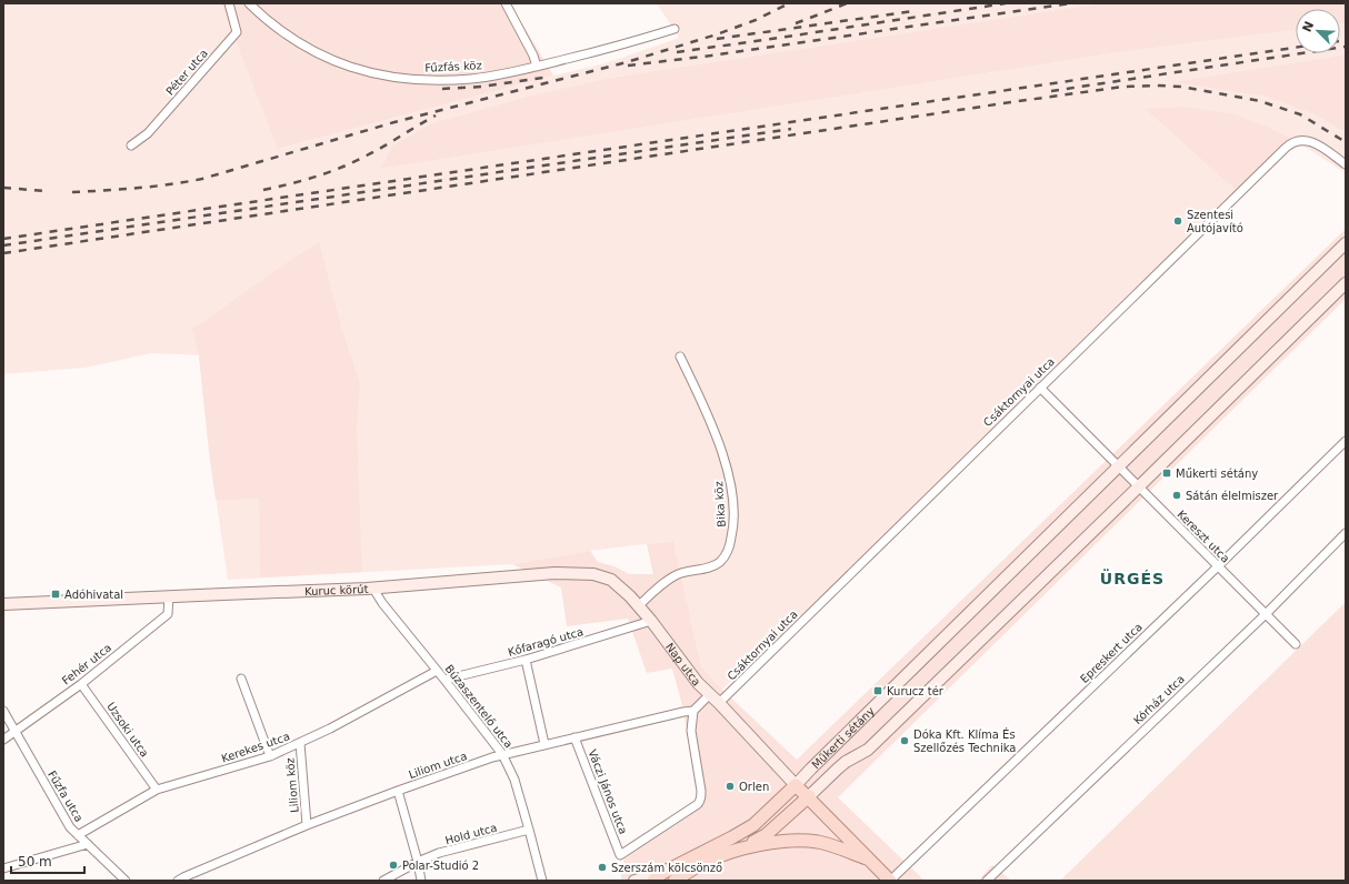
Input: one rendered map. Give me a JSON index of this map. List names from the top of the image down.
{
  "streets": {
    "street": [
      "Fűzfás köz",
      "Péter utca",
      "Csáktornyai utca",
      "Bika köz",
      "Kereszt utca",
      "Kuruc körút",
      "Kőfaragó utca",
      "Epreskert utca",
      "Nap utca",
      "Fehér utca",
      "Kórház utca",
      "Búzaszentelő utca",
      "Uzsoki utca",
      "Műkerti sétány",
      "Kerekes utca",
      "Liliom utca",
      "Liliom köz",
      "Váczi János utca",
      "Fűzfa utca",
      "Hold utca"
    ]
  },
  "crossings": [
    ["Csáktornyai utca", "Kereszt utca"],
    ["Csáktornyai utca", "Nap utca"],
    ["Bika köz", "Kuruc körút"],
    ["Kereszt utca", "Epreskert utca"],
    ["Kereszt utca", "Kórház utca"],
    ["Kereszt utca", "Műkerti sétány"],
    ["Kuruc körút", "Kőfaragó utca"],
    ["Kuruc körút", "Nap utca"],
    ["Kuruc körút", "Fehér utca"],
    ["Kuruc körút", "Búzaszentelő utca"],
    ["Kőfaragó utca", "Nap utca"],
    ["Kőfaragó utca", "Búzaszentelő utca"],
    ["Fehér utca", "Uzsoki utca"],
    ["Fehér utca", "Fűzfa utca"],
    ["Búzaszentelő utca", "Kerekes utca"],
    ["Búzaszentelő utca", "Liliom utca"],
    ["Búzaszentelő utca", "Hold utca"],
    ["Uzsoki utca", "Kerekes utca"],
    ["Kerekes utca", "Liliom köz"],
    ["Kerekes utca", "Fűzfa utca"],
    ["Liliom utca", "Liliom köz"],
    ["Liliom utca", "Váczi János utca"]
  ],
  "districts": ["ÜRGÉS"],
  "places": {
    "other": [
      "Szentesi Autójavító",
      "Sátán élelmiszer",
      "Dóka Kft. Klíma És Szellőzés Technika",
      "Orlen",
      "Polar-Studió 2",
      "Szerszám kölcsönző"
    ],
    "transit": ["Műkerti sétány", "Adóhivatal", "Kurucz tér"]
  },
  "scale_bar": "50 m",
  "north": "top left"
}
